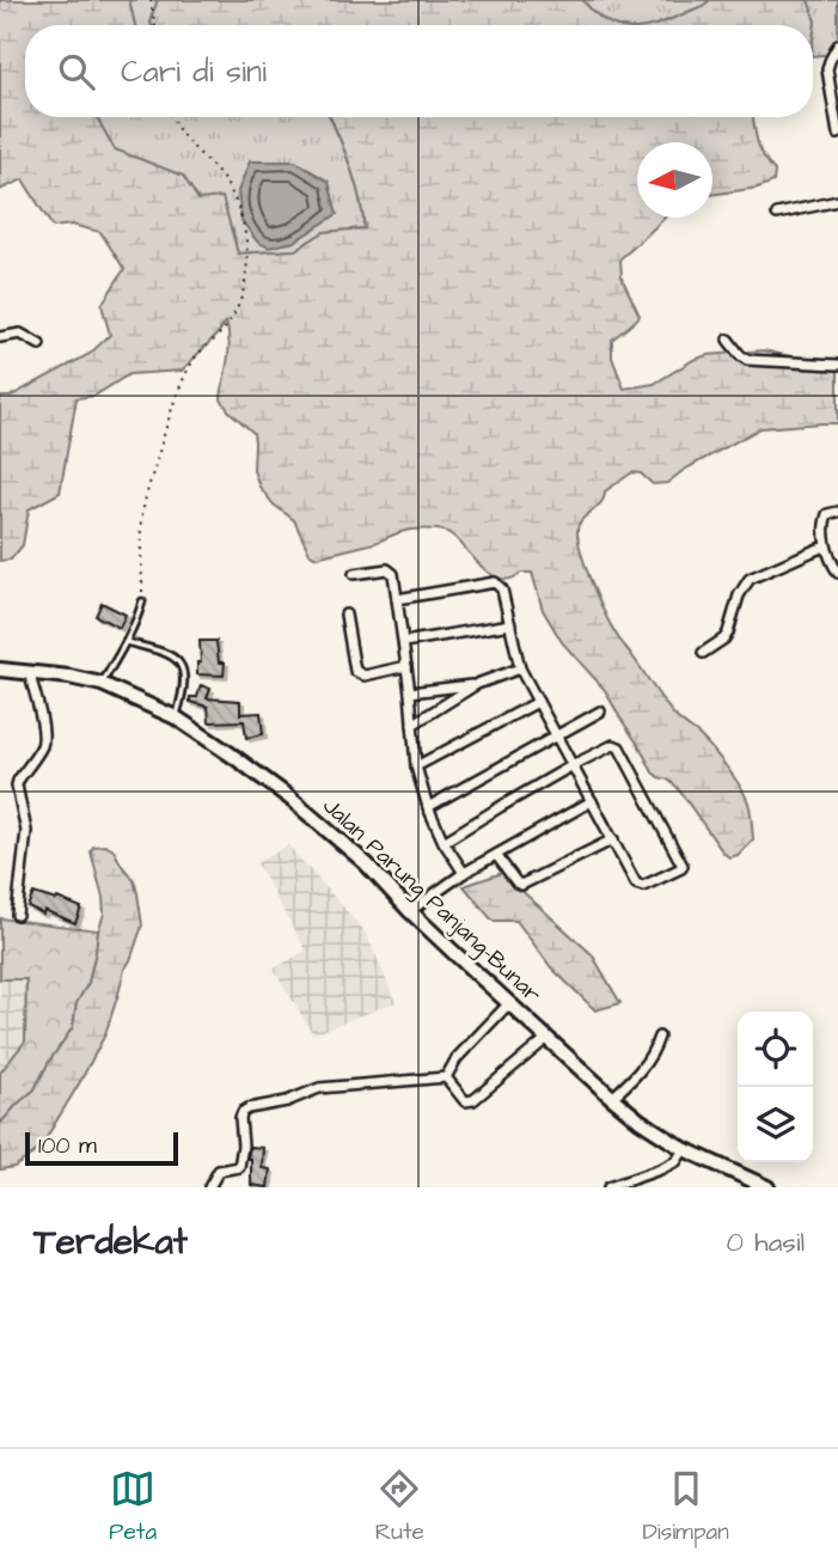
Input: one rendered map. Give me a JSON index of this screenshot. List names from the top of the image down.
{
  "streets": {
    "main road": ["Jalan Parung Panjang–Bunar"]
  },
  "scale_bar": "100 m",
  "north": "left",
  "page": {
    "search": "Cari di sini",
    "scale": "100 m",
    "heading": ["Terdekat", "0 hasil"],
    "nav": ["Peta", "Rute", "Disimpan"]
  }
}
